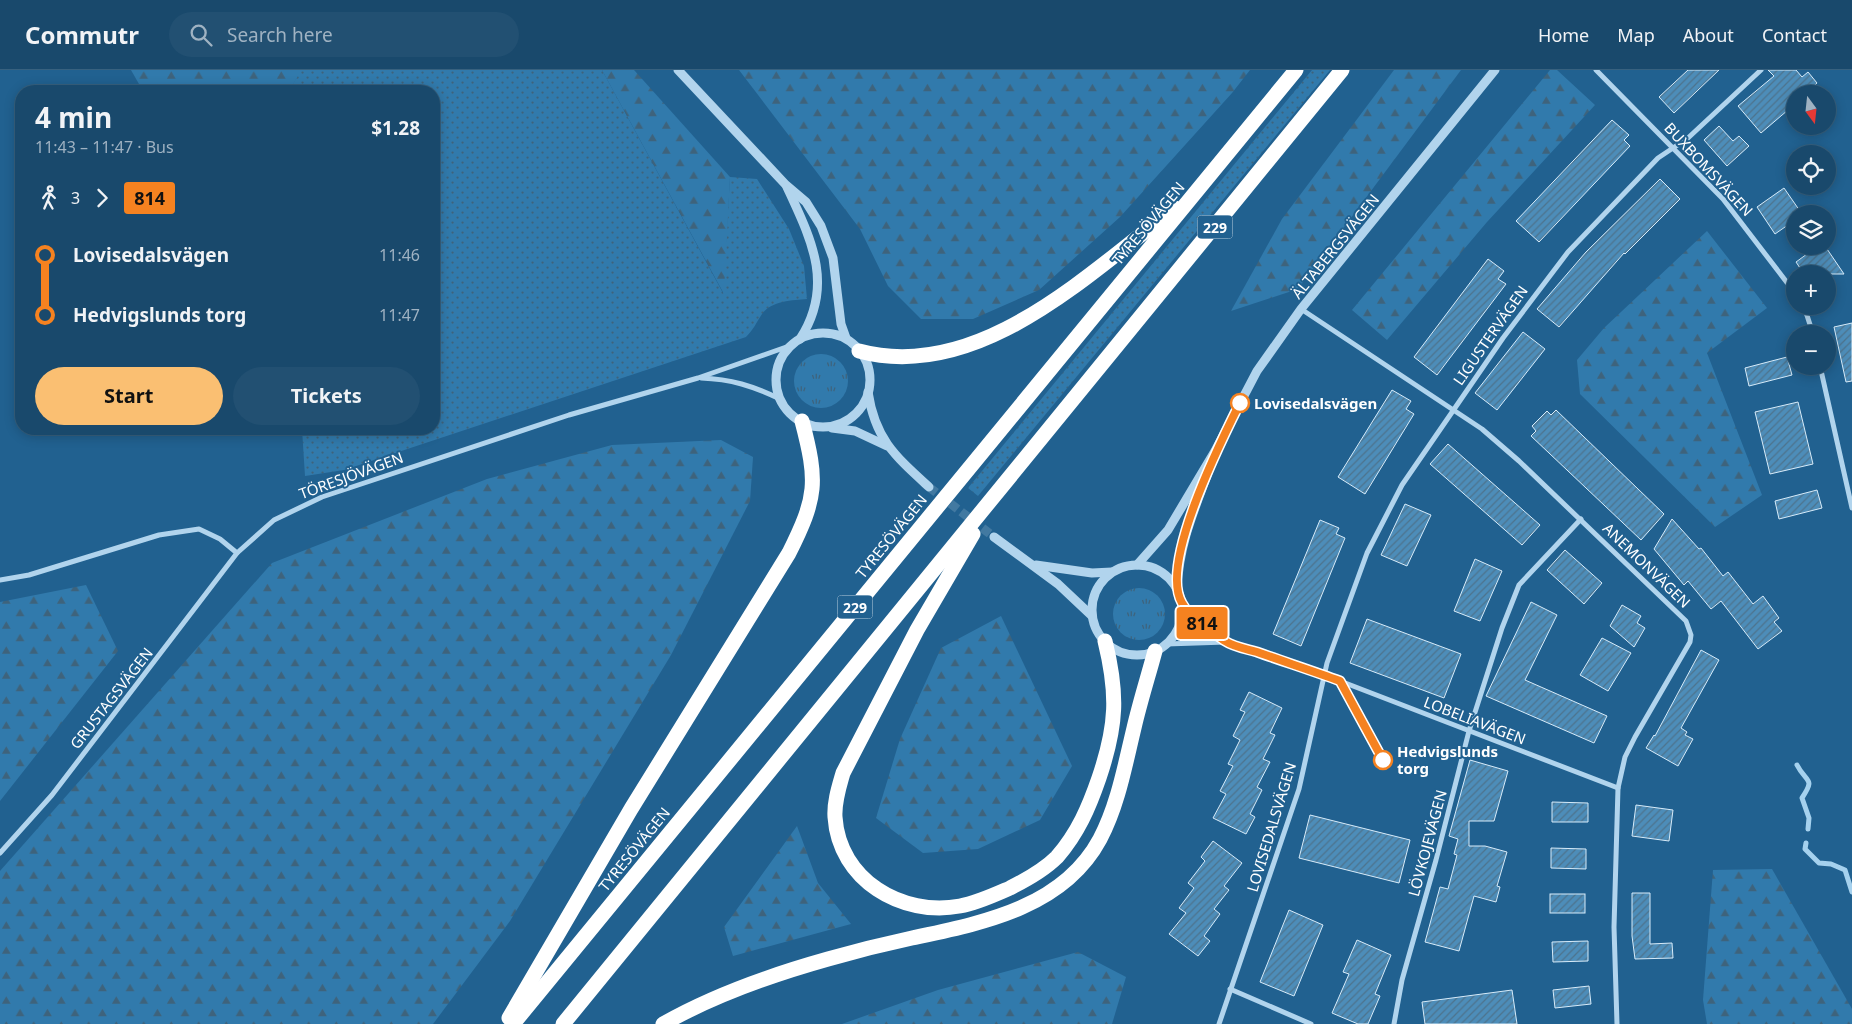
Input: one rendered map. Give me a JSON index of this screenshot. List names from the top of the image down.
{
  "streets": {
    "highway": ["TYRESÖVÄGEN", "229"],
    "street": [
      "BUXBOMSVÄGEN",
      "ÄLTABERGSVÄGEN",
      "LIGUSTERVÄGEN",
      "TÖRESJÖVÄGEN",
      "ANEMONVÄGEN",
      "GRUSTAGSVÄGEN",
      "LOBELIAVÄGEN",
      "LOVISEDALSVÄGEN",
      "LÖVKOJEVÄGEN"
    ]
  },
  "crossings": [
    ["BUXBOMSVÄGEN", "LIGUSTERVÄGEN"],
    ["ÄLTABERGSVÄGEN", "ANEMONVÄGEN"],
    ["LIGUSTERVÄGEN", "ANEMONVÄGEN"],
    ["LIGUSTERVÄGEN", "LOBELIAVÄGEN"],
    ["LIGUSTERVÄGEN", "LOVISEDALSVÄGEN"],
    ["TÖRESJÖVÄGEN", "GRUSTAGSVÄGEN"],
    ["ANEMONVÄGEN", "LOBELIAVÄGEN"],
    ["ANEMONVÄGEN", "LÖVKOJEVÄGEN"],
    ["LOBELIAVÄGEN", "LOVISEDALSVÄGEN"],
    ["LOBELIAVÄGEN", "LÖVKOJEVÄGEN"]
  ],
  "places": ["Lovisedalsvägen", "Hedvigslunds torg"],
  "lines": ["bus line 814"],
  "north": "bottom",
  "page": {
    "header": "Commutr",
    "search": "Search here",
    "nav": [
      "Home",
      "Map",
      "About",
      "Contact"
    ],
    "on_map": "814",
    "map_buttons": ["+", "−"],
    "heading": ["4 min", "11:43 – 11:47 · Bus", "$1.28"],
    "legs": ["3", "814"],
    "list": [
      {
        "name": "Lovisedalsvägen",
        "value": "11:46"
      },
      {
        "name": "Hedvigslunds torg",
        "value": "11:47"
      }
    ],
    "buttons": ["Start", "Tickets"]
  }
}
